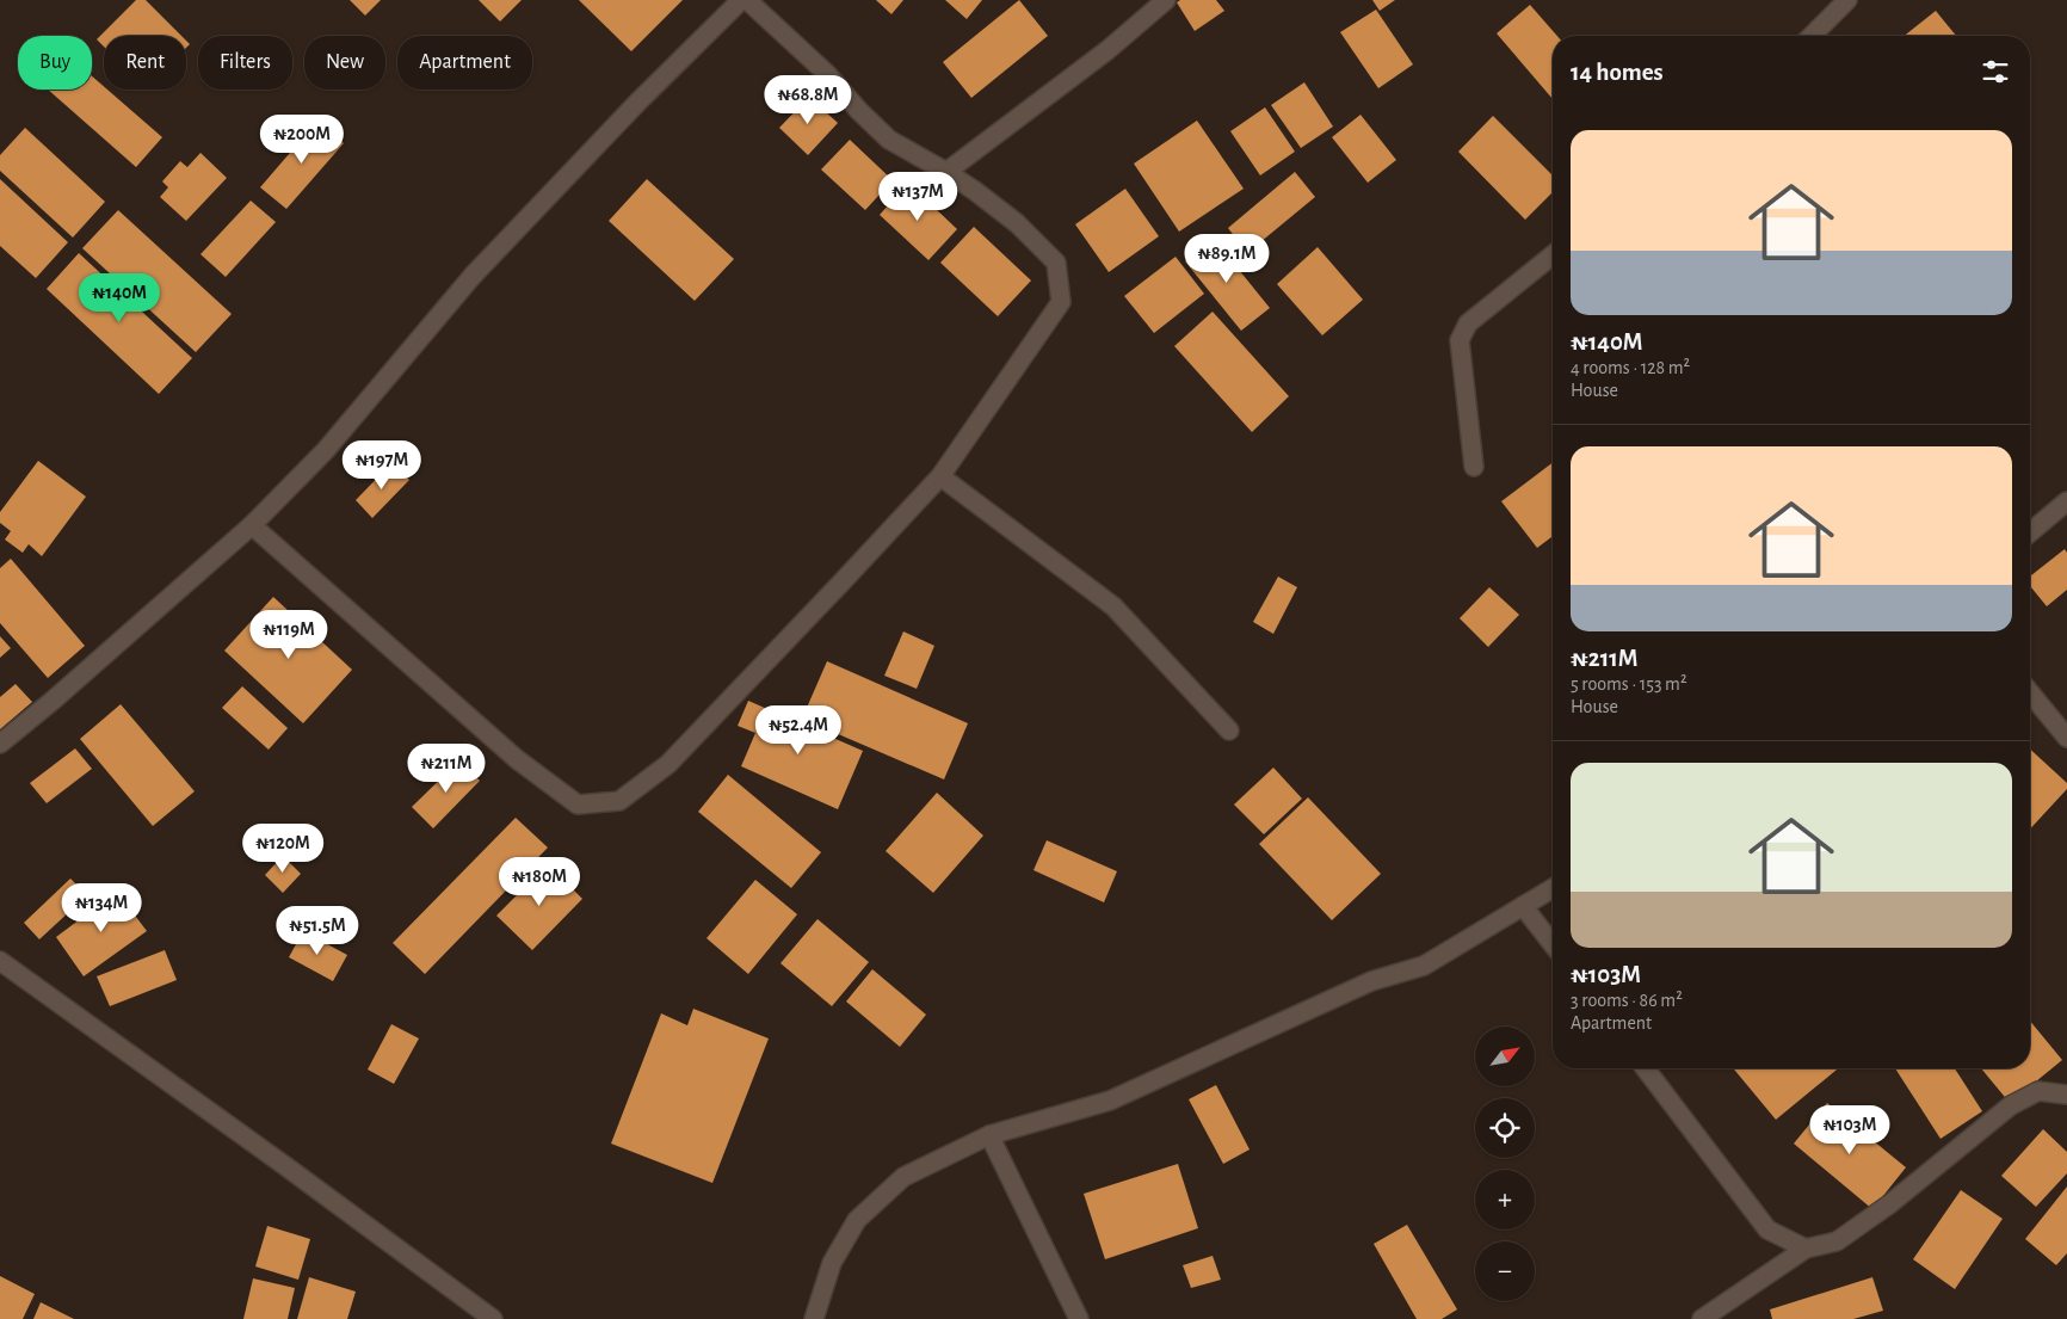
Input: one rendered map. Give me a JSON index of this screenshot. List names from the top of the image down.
{
  "north": "top right",
  "page": {
    "chip": [
      "Buy",
      "Rent",
      "Filters",
      "New",
      "Apartment"
    ],
    "heading": "14 homes",
    "price": [
      "₦68.8M",
      "₦200M",
      "₦137M",
      "₦89.1M",
      "₦140M",
      "₦197M",
      "₦119M",
      "₦52.4M",
      "₦211M",
      "₦120M",
      "₦180M",
      "₦134M",
      "₦51.5M",
      "₦103M"
    ],
    "list": [
      {
        "name": "₦140M",
        "note": "4 rooms · 128 m² · House"
      },
      {
        "name": "₦211M",
        "note": "5 rooms · 153 m² · House"
      },
      {
        "name": "₦103M",
        "note": "3 rooms · 86 m² · Apartment"
      }
    ],
    "map_buttons": ["+", "−"]
  }
}
